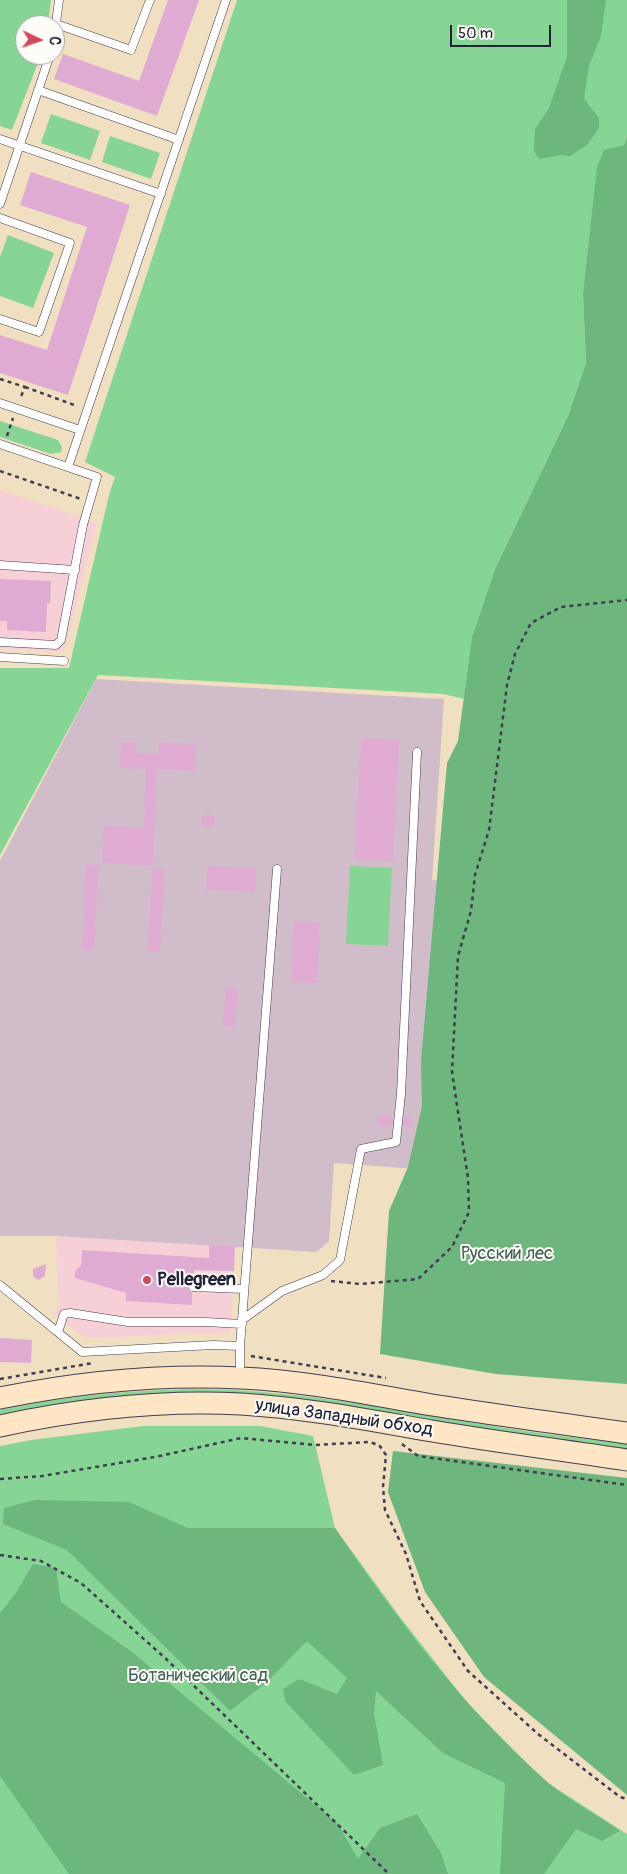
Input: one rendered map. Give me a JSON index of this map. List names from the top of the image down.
{
  "streets": {
    "main road": ["улица Западный обход"]
  },
  "parks": ["Русский лес", "Ботанический сад"],
  "places": ["Pellegreen"],
  "scale_bar": "50 m",
  "north": "right"
}
